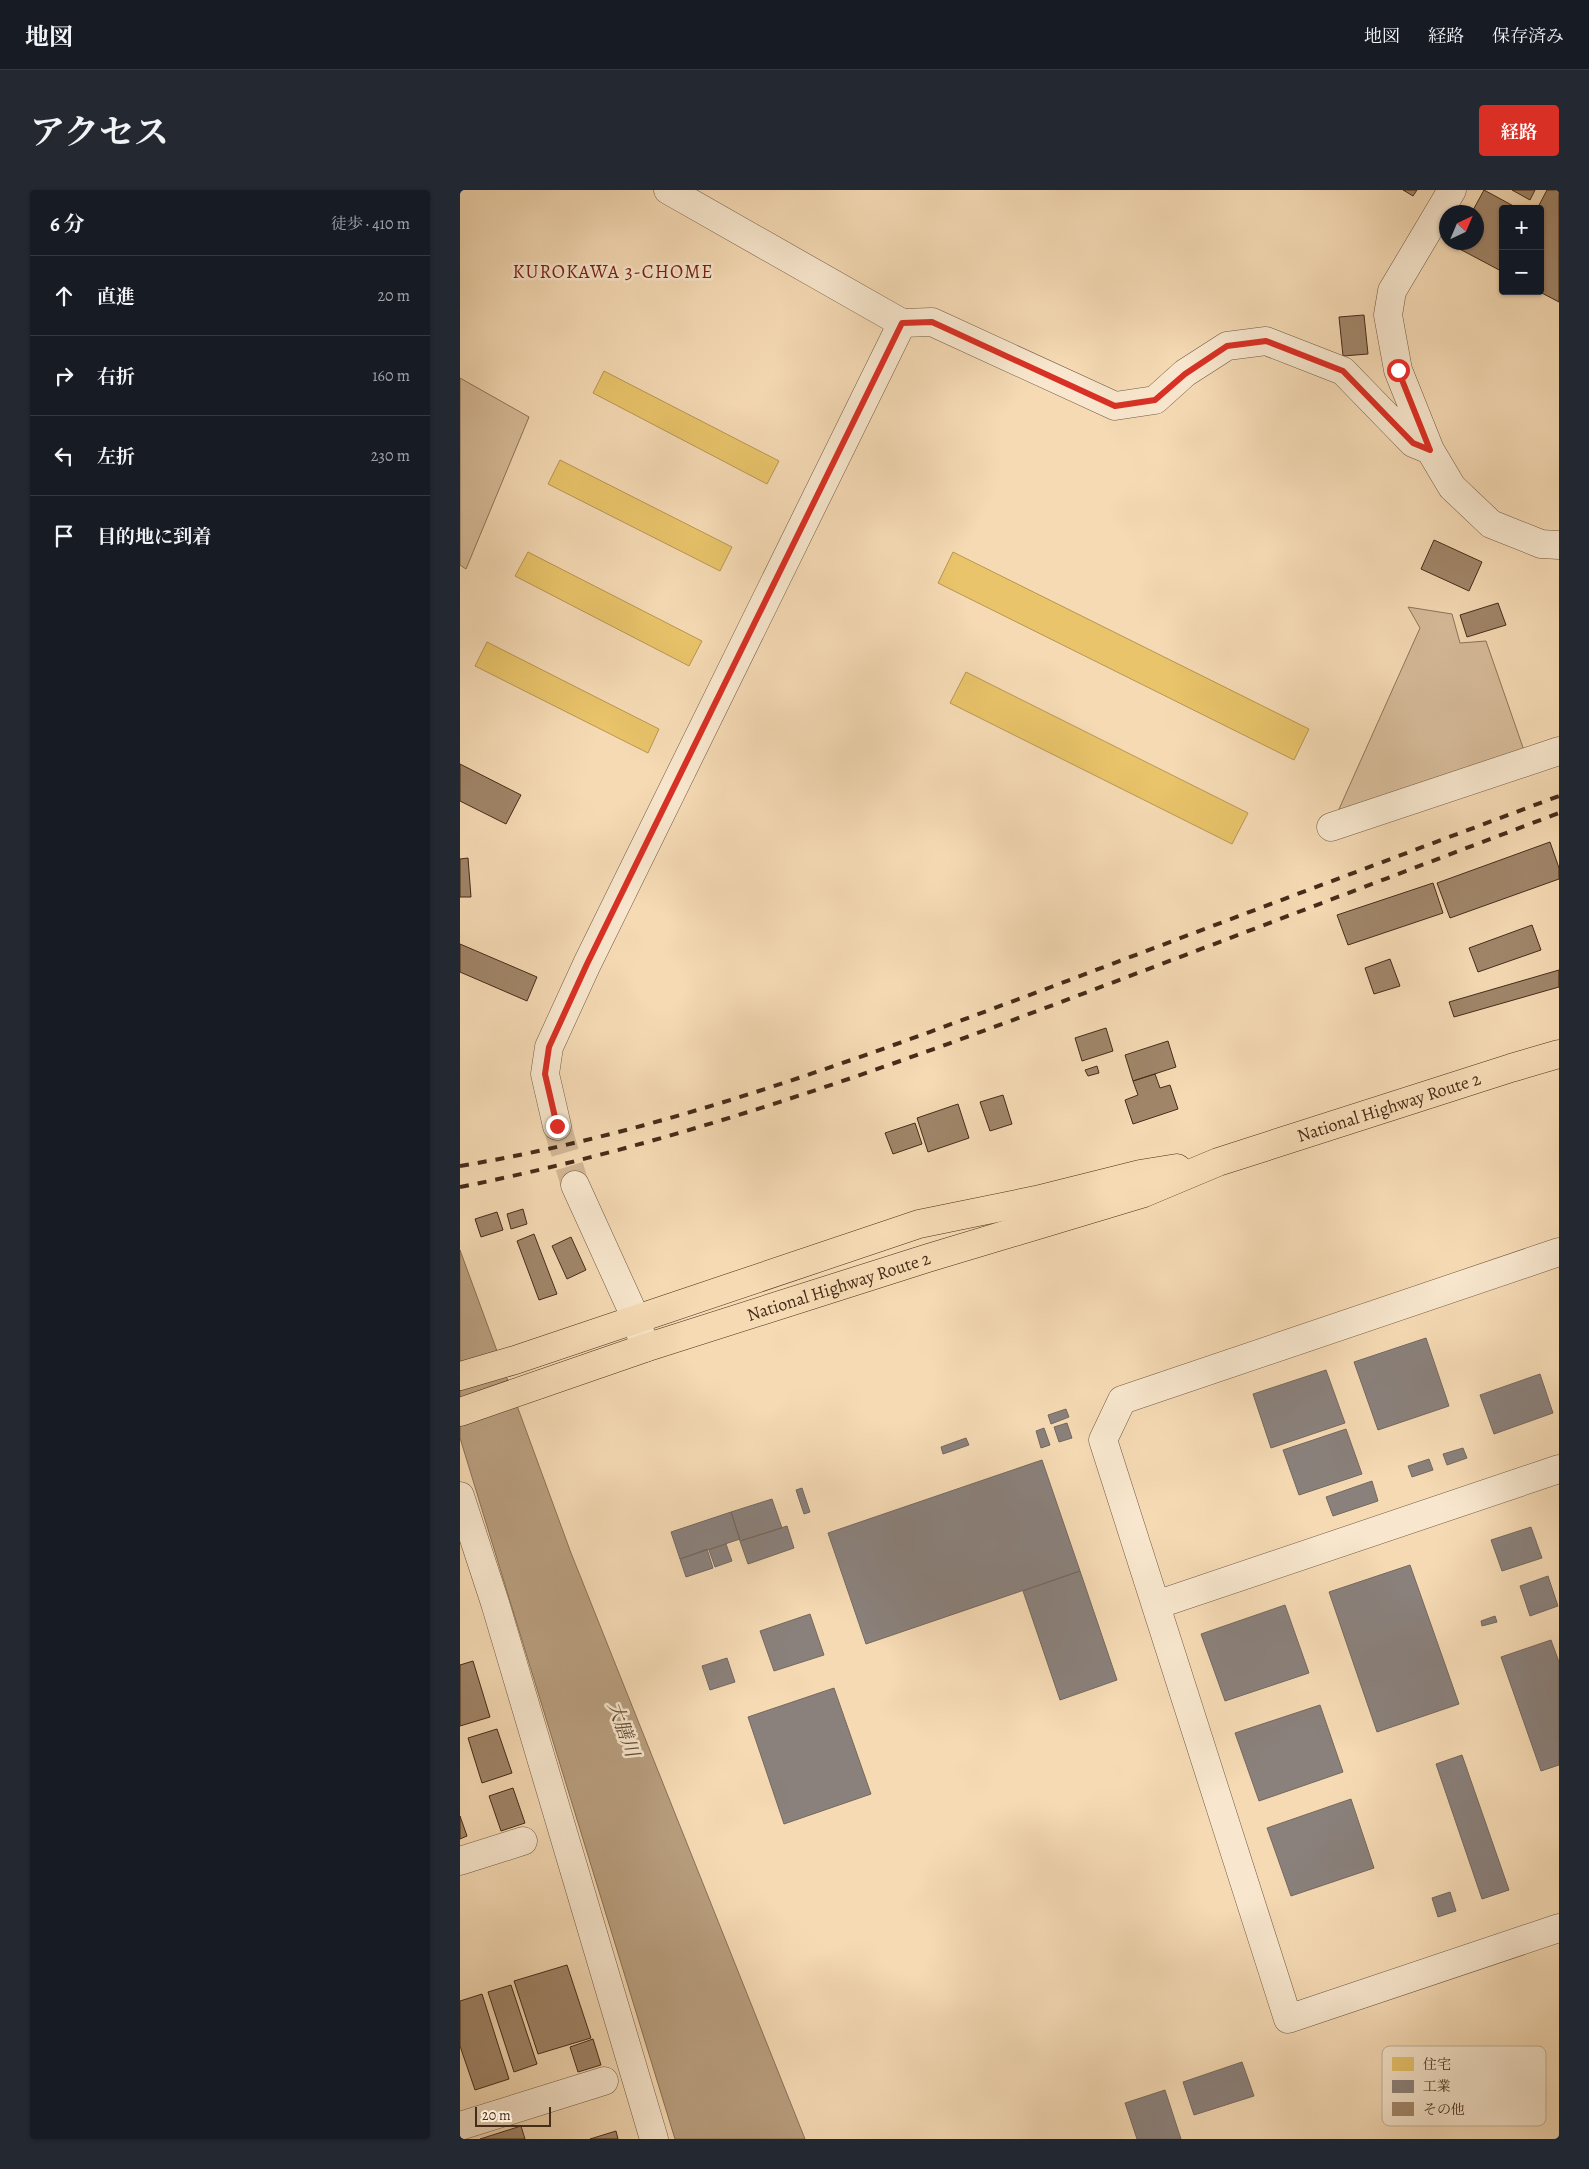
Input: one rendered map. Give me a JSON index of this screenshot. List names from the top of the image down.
{
  "streets": {
    "highway": ["National Highway Route 2"]
  },
  "districts": ["KUROKAWA 3-CHOME"],
  "water": ["大膳川"],
  "legend": ["住宅", "工業", "その他"],
  "scale_bar": "20 m",
  "north": "top right",
  "page": {
    "header": "地図",
    "nav": ["地図", "経路", "保存済み"],
    "title": "アクセス",
    "buttons": "経路",
    "heading": ["6 分", "徒歩 · 410 m"],
    "map_buttons": ["+", "−"],
    "list": [
      ["直進", "20 m"],
      ["右折", "160 m"],
      ["左折", "230 m"],
      "目的地に到着"
    ],
    "scale": "20 m"
  }
}
